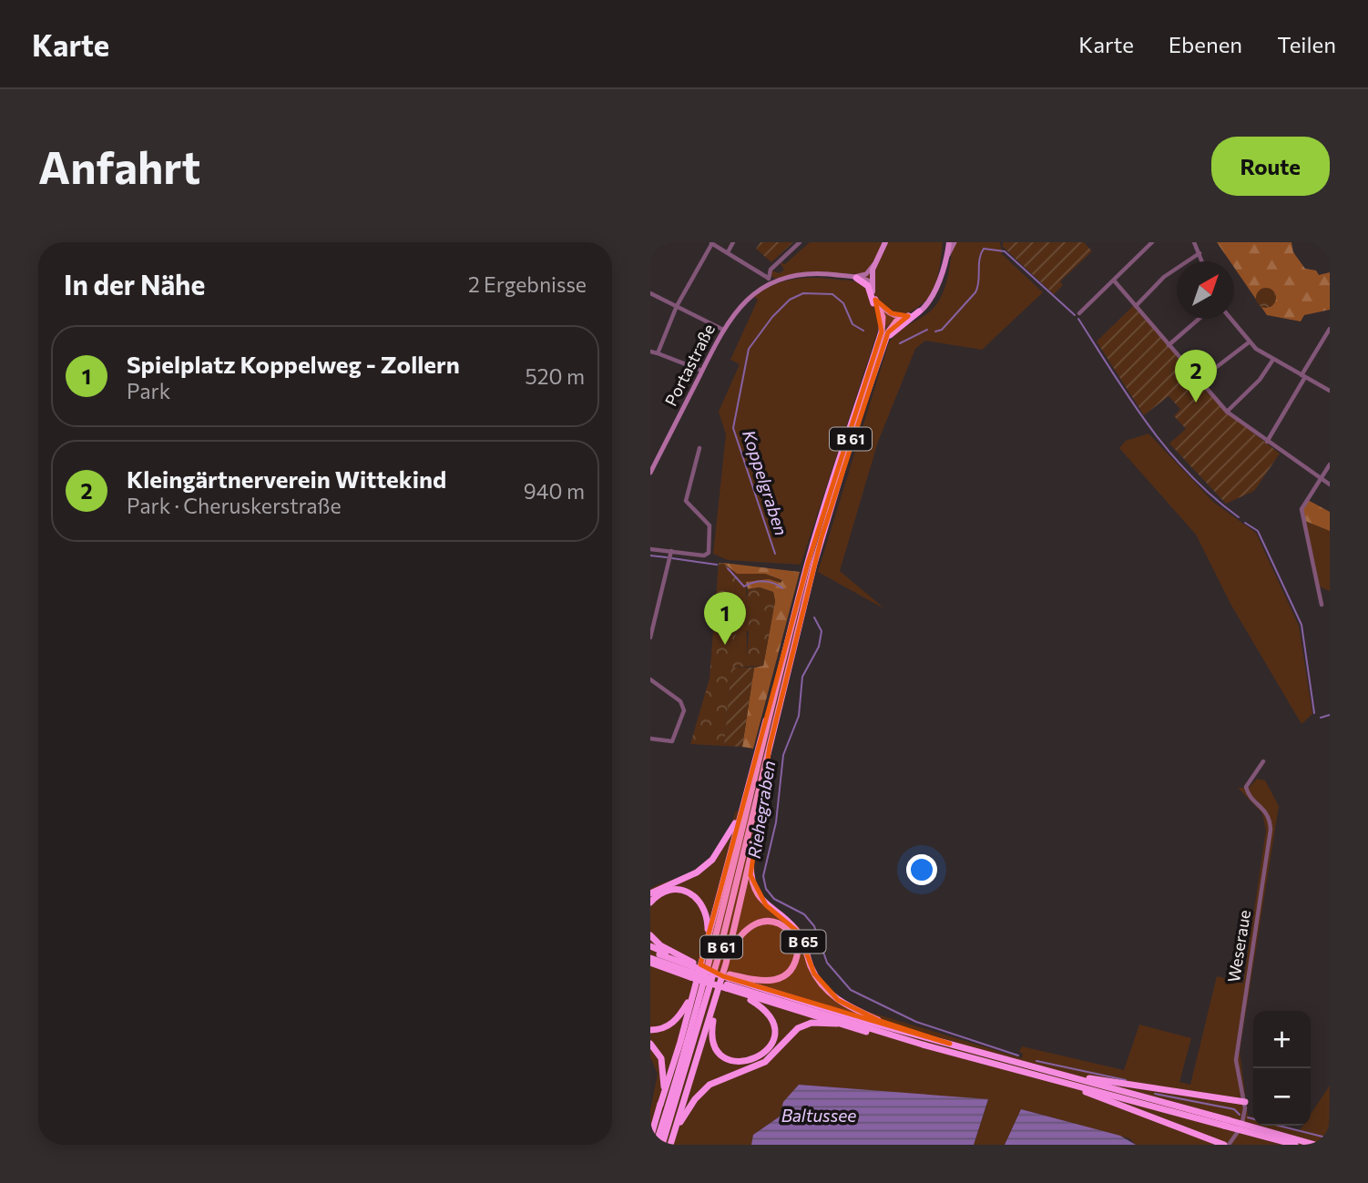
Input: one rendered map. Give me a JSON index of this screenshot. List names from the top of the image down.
{
  "streets": {
    "highway": ["B 61", "B 65"],
    "main road": ["Portastraße"],
    "street": ["Weseraue"]
  },
  "crossings": [
    ["B 61", "B 65"]
  ],
  "water": ["Koppelgraben", "Riehegraben", "Baltussee"],
  "north": "top right",
  "page": {
    "header": "Karte",
    "nav": ["Karte", "Ebenen", "Teilen"],
    "buttons": "Route",
    "title": "Anfahrt",
    "heading": ["In der Nähe", "2 Ergebnisse"],
    "list": [
      {
        "mark": "1",
        "name": "Spielplatz Koppelweg - Zollern",
        "note": "Park",
        "value": "520 m"
      },
      {
        "mark": "2",
        "name": "Kleingärtnerverein Wittekind",
        "note": "Park · Cheruskerstraße",
        "value": "940 m"
      }
    ],
    "pins": ["2", "1"],
    "map_buttons": ["+", "−"]
  }
}
